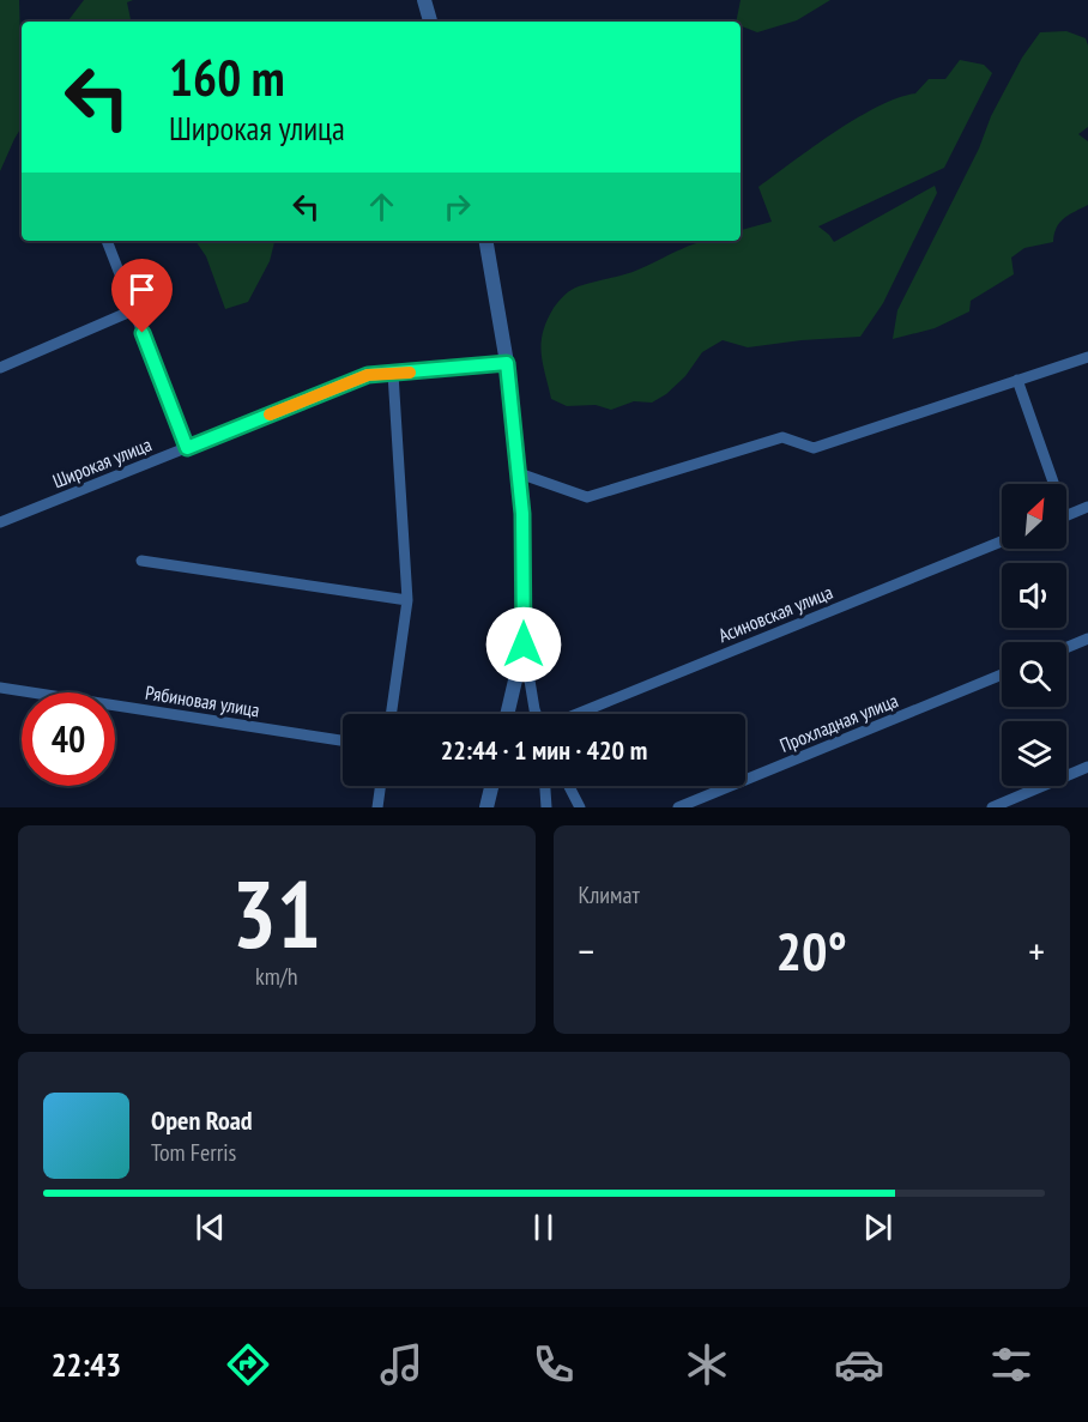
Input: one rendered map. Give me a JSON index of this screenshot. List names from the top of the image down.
{
  "streets": {
    "street": [
      "Широкая улица",
      "Асиновская улица",
      "Рябиновая улица",
      "Прохладная улица"
    ]
  },
  "north": "top right",
  "page": {
    "turn": ["160 m", "Широкая улица"],
    "limit": "40",
    "trip": "22:44 · 1 мин · 420 m",
    "tile": [
      ["31", "km/h"],
      "Климат"
    ],
    "heat": ["−", "20°", "+"],
    "song": ["Open Road", "Tom Ferris"],
    "tabs": "22:43"
  }
}
